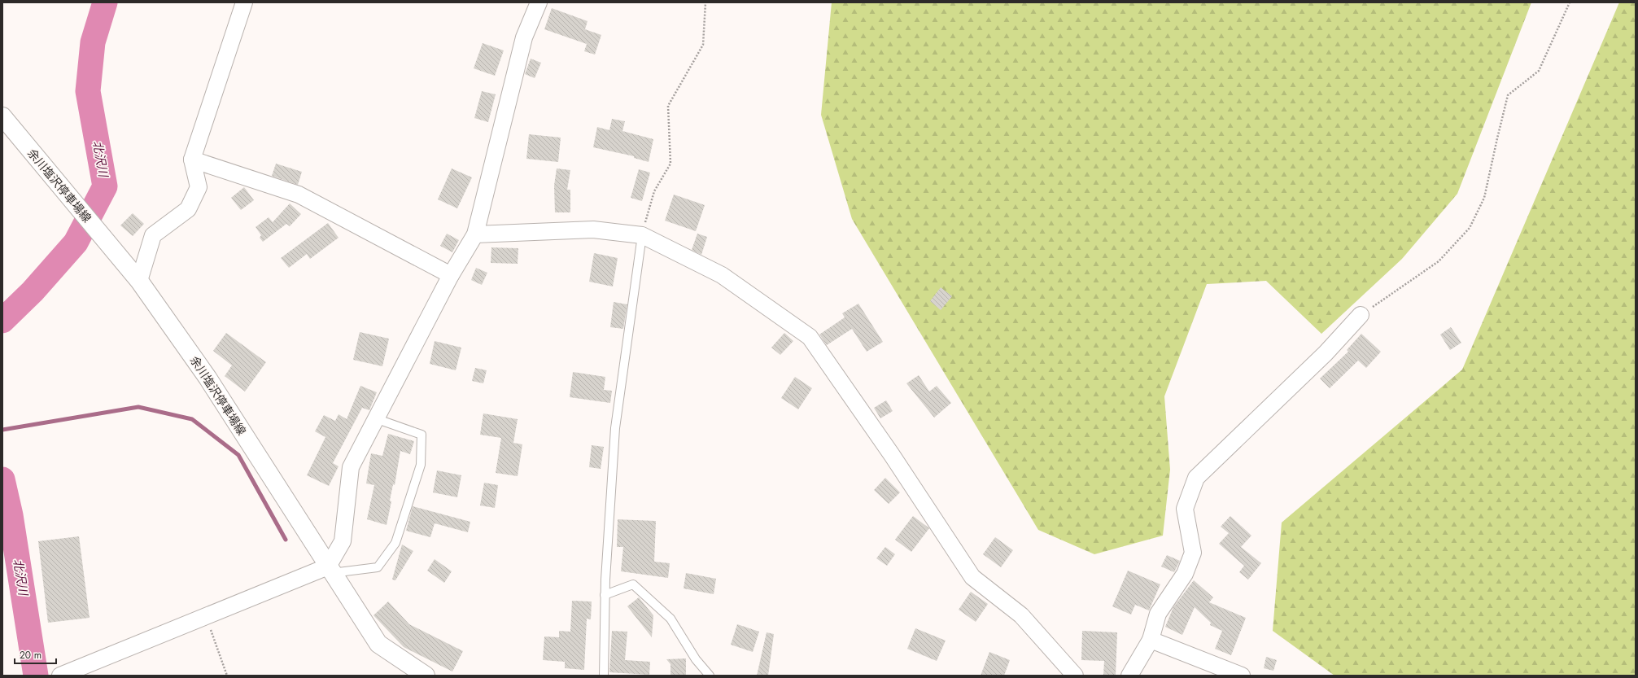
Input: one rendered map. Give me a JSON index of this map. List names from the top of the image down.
{
  "streets": {
    "main road": ["余川塩沢停車場線"]
  },
  "water": ["北沢川"],
  "scale_bar": "20 m"
}
